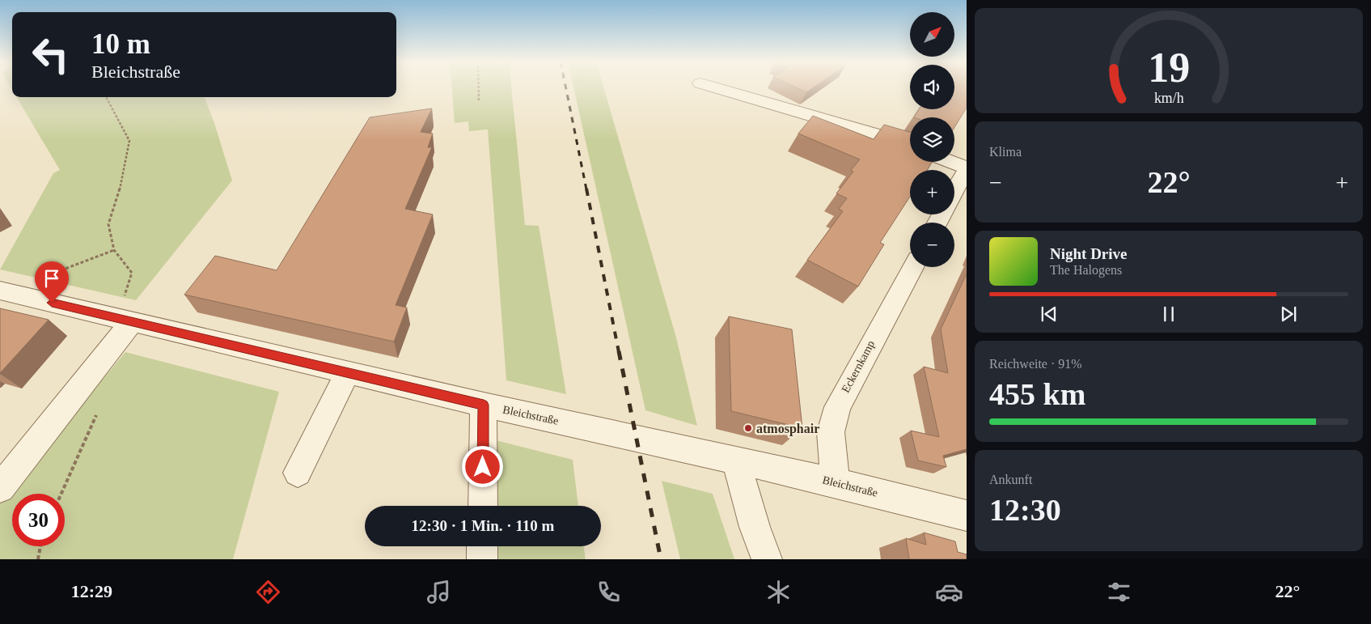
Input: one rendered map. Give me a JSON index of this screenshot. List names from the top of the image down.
{
  "streets": {
    "street": ["Eckernkamp", "Bleichstraße"]
  },
  "crossings": [
    ["Eckernkamp", "Bleichstraße"]
  ],
  "places": ["atmosphair"],
  "north": "top right",
  "page": {
    "map_buttons": ["+", "−"],
    "turn": ["10 m", "Bleichstraße"],
    "tile": [
      "Klima",
      ["Reichweite · 91%", "455 km"],
      ["Ankunft", "12:30"]
    ],
    "heat": ["−", "22°", "+"],
    "song": ["Night Drive", "The Halogens"],
    "limit": "30",
    "trip": "12:30 · 1 Min. · 110 m",
    "tabs": ["12:29", "22°"],
    "gauge": ["19", "km/h"]
  }
}
